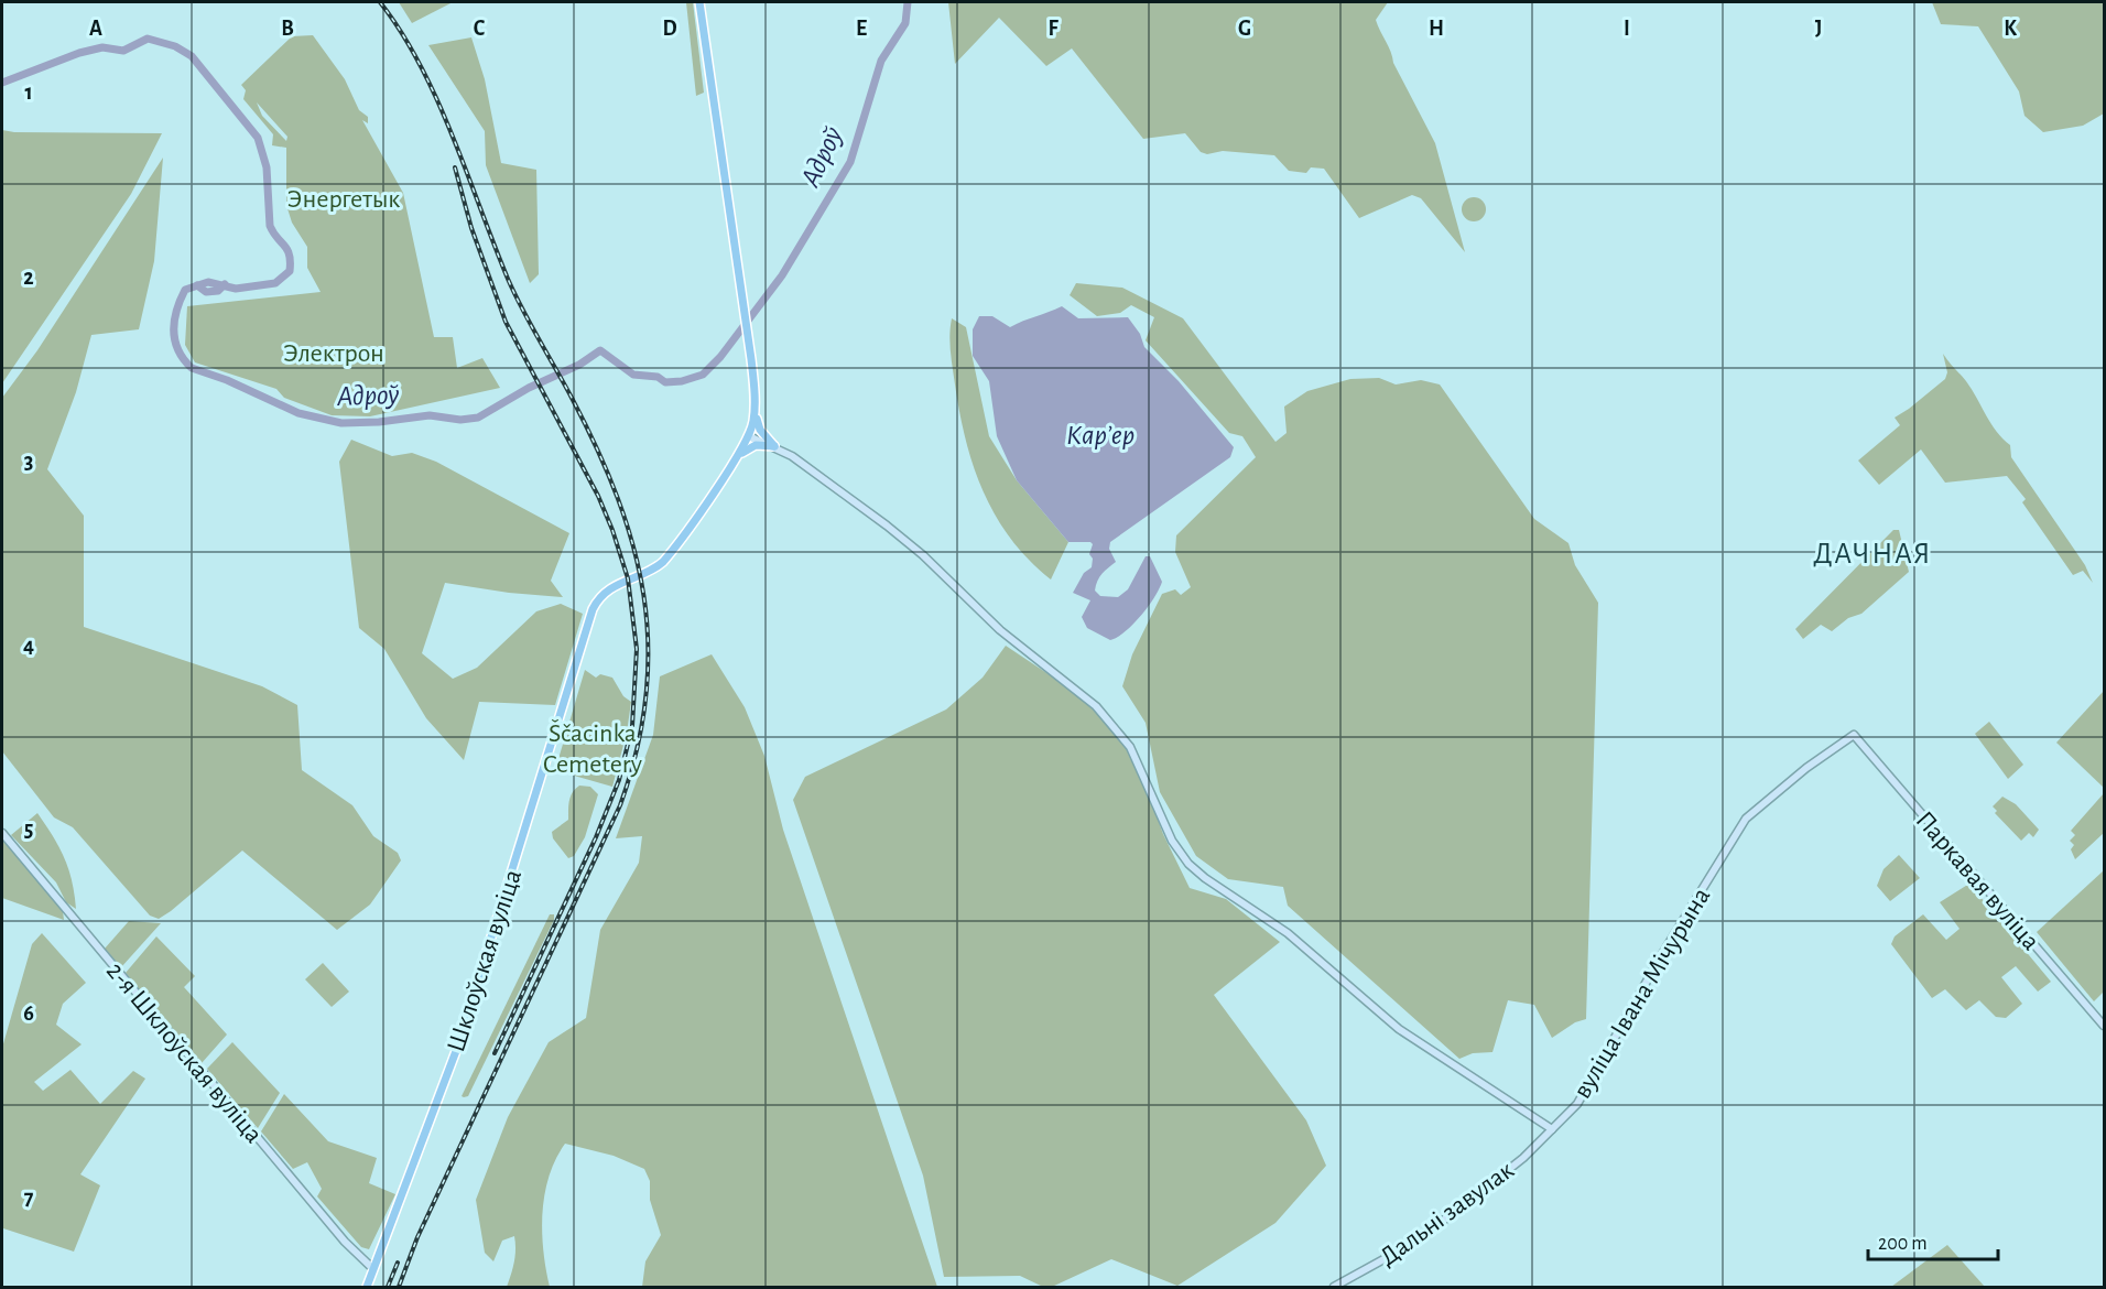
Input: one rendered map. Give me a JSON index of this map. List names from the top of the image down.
{
  "streets": {
    "main road": ["Шклоўская вуліца"],
    "street": [
      "Паркавая вуліца",
      "вуліца Івана Мічурына",
      "2-я Шклоўская вуліца",
      "Дальні завулак"
    ]
  },
  "crossings": [
    ["Паркавая вуліца", "вуліца Івана Мічурына"],
    ["Шклоўская вуліца", "2-я Шклоўская вуліца"],
    ["вуліца Івана Мічурына", "Дальні завулак"]
  ],
  "districts": ["ДАЧНАЯ"],
  "water": ["Адроў", "Карʼер"],
  "parks": ["Энергетык", "Электрон", "Ščacinka Cemetery"],
  "scale_bar": "200 m",
  "grid": {
    "columns": [
      "A",
      "B",
      "C",
      "D",
      "E",
      "F",
      "G",
      "H",
      "I",
      "J",
      "K"
    ],
    "rows": [
      "1",
      "2",
      "3",
      "4",
      "5",
      "6",
      "7"
    ]
  }
}
